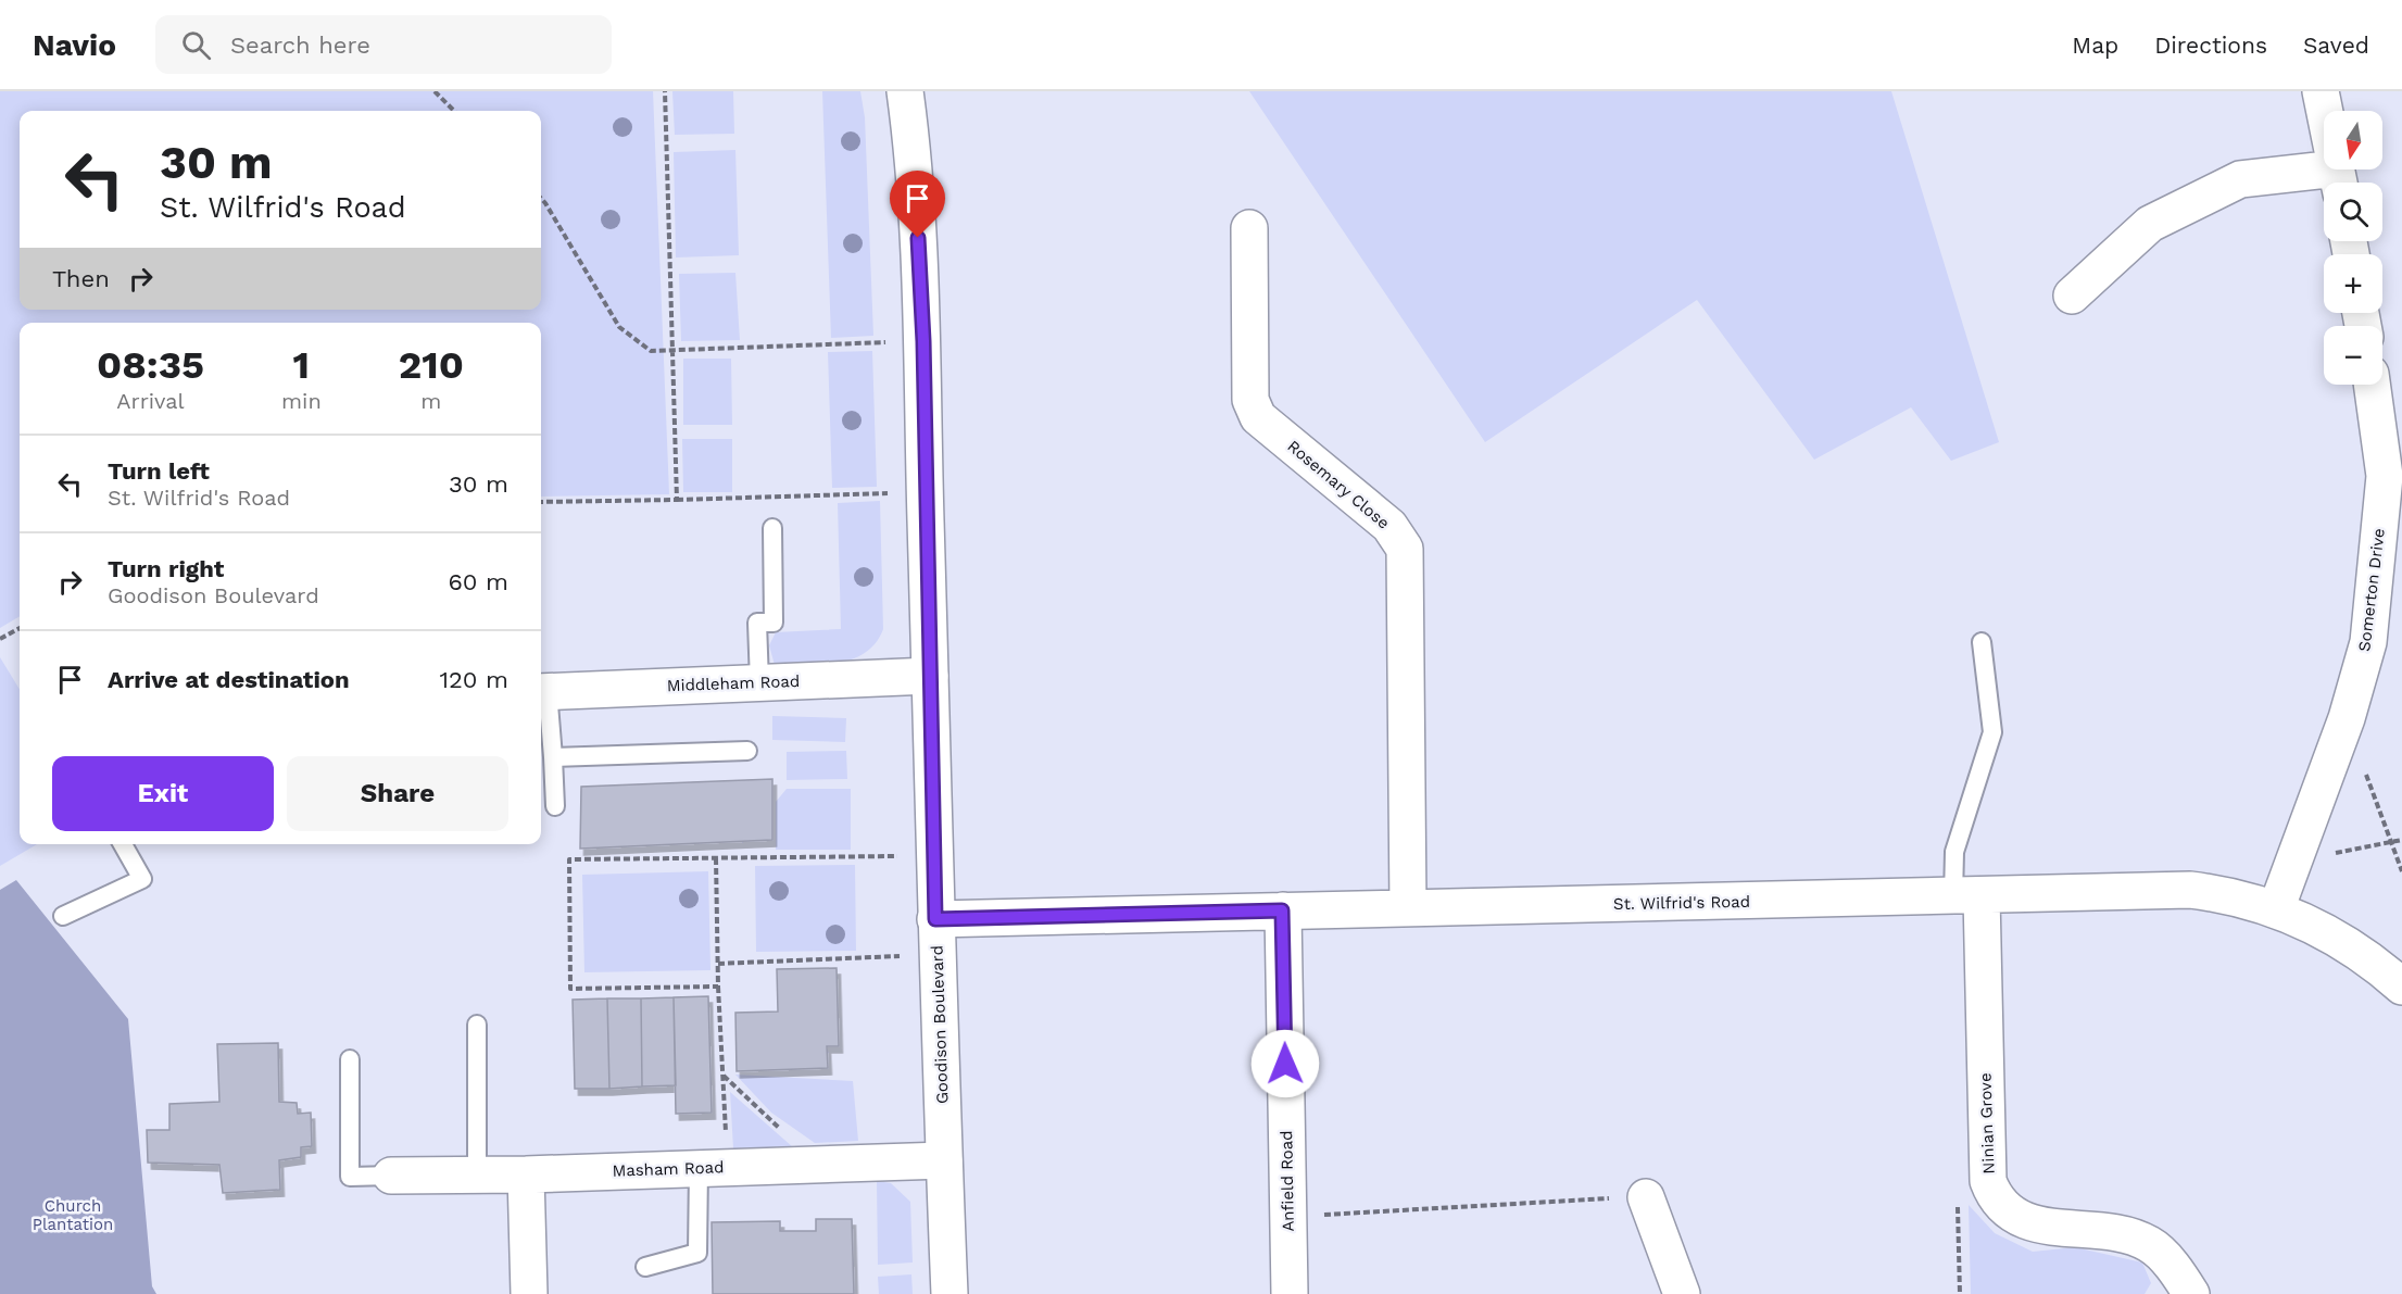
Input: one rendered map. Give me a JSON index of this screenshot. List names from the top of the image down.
{
  "streets": {
    "street": [
      "Rosemary Close",
      "Somerton Drive",
      "Middleham Road",
      "St. Wilfrid's Road",
      "Goodison Boulevard",
      "Ninian Grove",
      "Masham Road",
      "Anfield Road"
    ]
  },
  "crossings": [
    ["Rosemary Close", "St. Wilfrid's Road"],
    ["Somerton Drive", "St. Wilfrid's Road"],
    ["Middleham Road", "Goodison Boulevard"],
    ["St. Wilfrid's Road", "Goodison Boulevard"],
    ["St. Wilfrid's Road", "Ninian Grove"],
    ["St. Wilfrid's Road", "Anfield Road"],
    ["Goodison Boulevard", "Masham Road"]
  ],
  "parks": ["Church Plantation"],
  "north": "bottom",
  "page": {
    "header": "Navio",
    "search": "Search here",
    "nav": ["Map", "Directions", "Saved"],
    "map_buttons": ["+", "−"],
    "turn": ["30 m", "St. Wilfrid's Road"],
    "then": "Then",
    "eta": [
      "08:35",
      "Arrival",
      "1",
      "min",
      "210",
      "m"
    ],
    "list": [
      {
        "name": "Turn left",
        "note": "St. Wilfrid's Road",
        "value": "30 m"
      },
      {
        "name": "Turn right",
        "note": "Goodison Boulevard",
        "value": "60 m"
      },
      {
        "name": "Arrive at destination",
        "value": "120 m"
      }
    ],
    "buttons": ["Exit", "Share"]
  }
}
